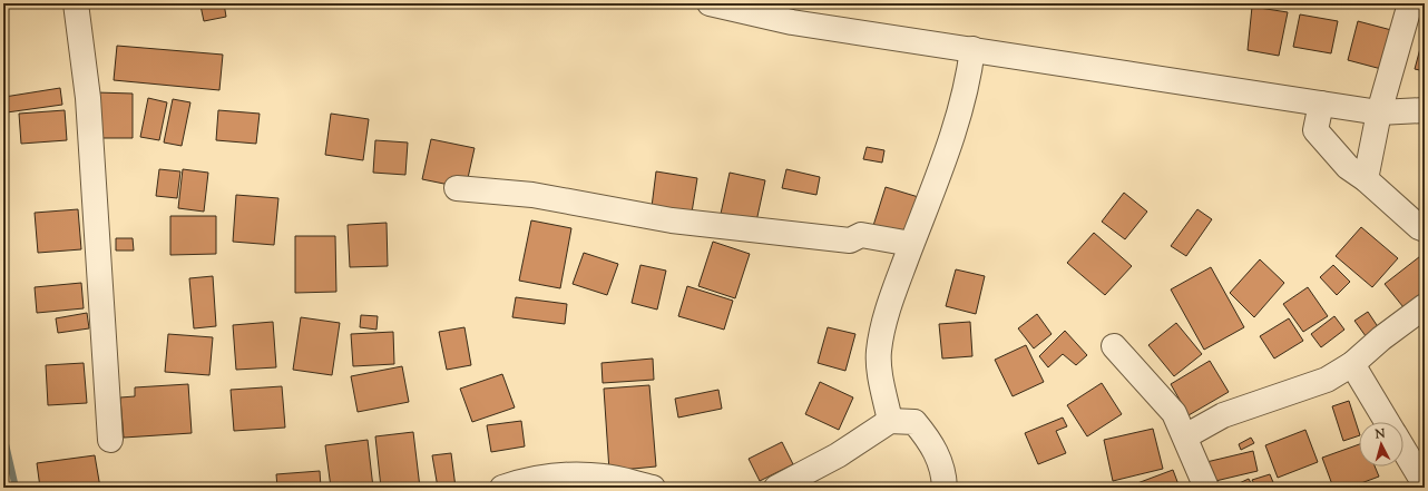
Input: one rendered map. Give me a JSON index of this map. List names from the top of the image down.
{
  "north": "top"
}
